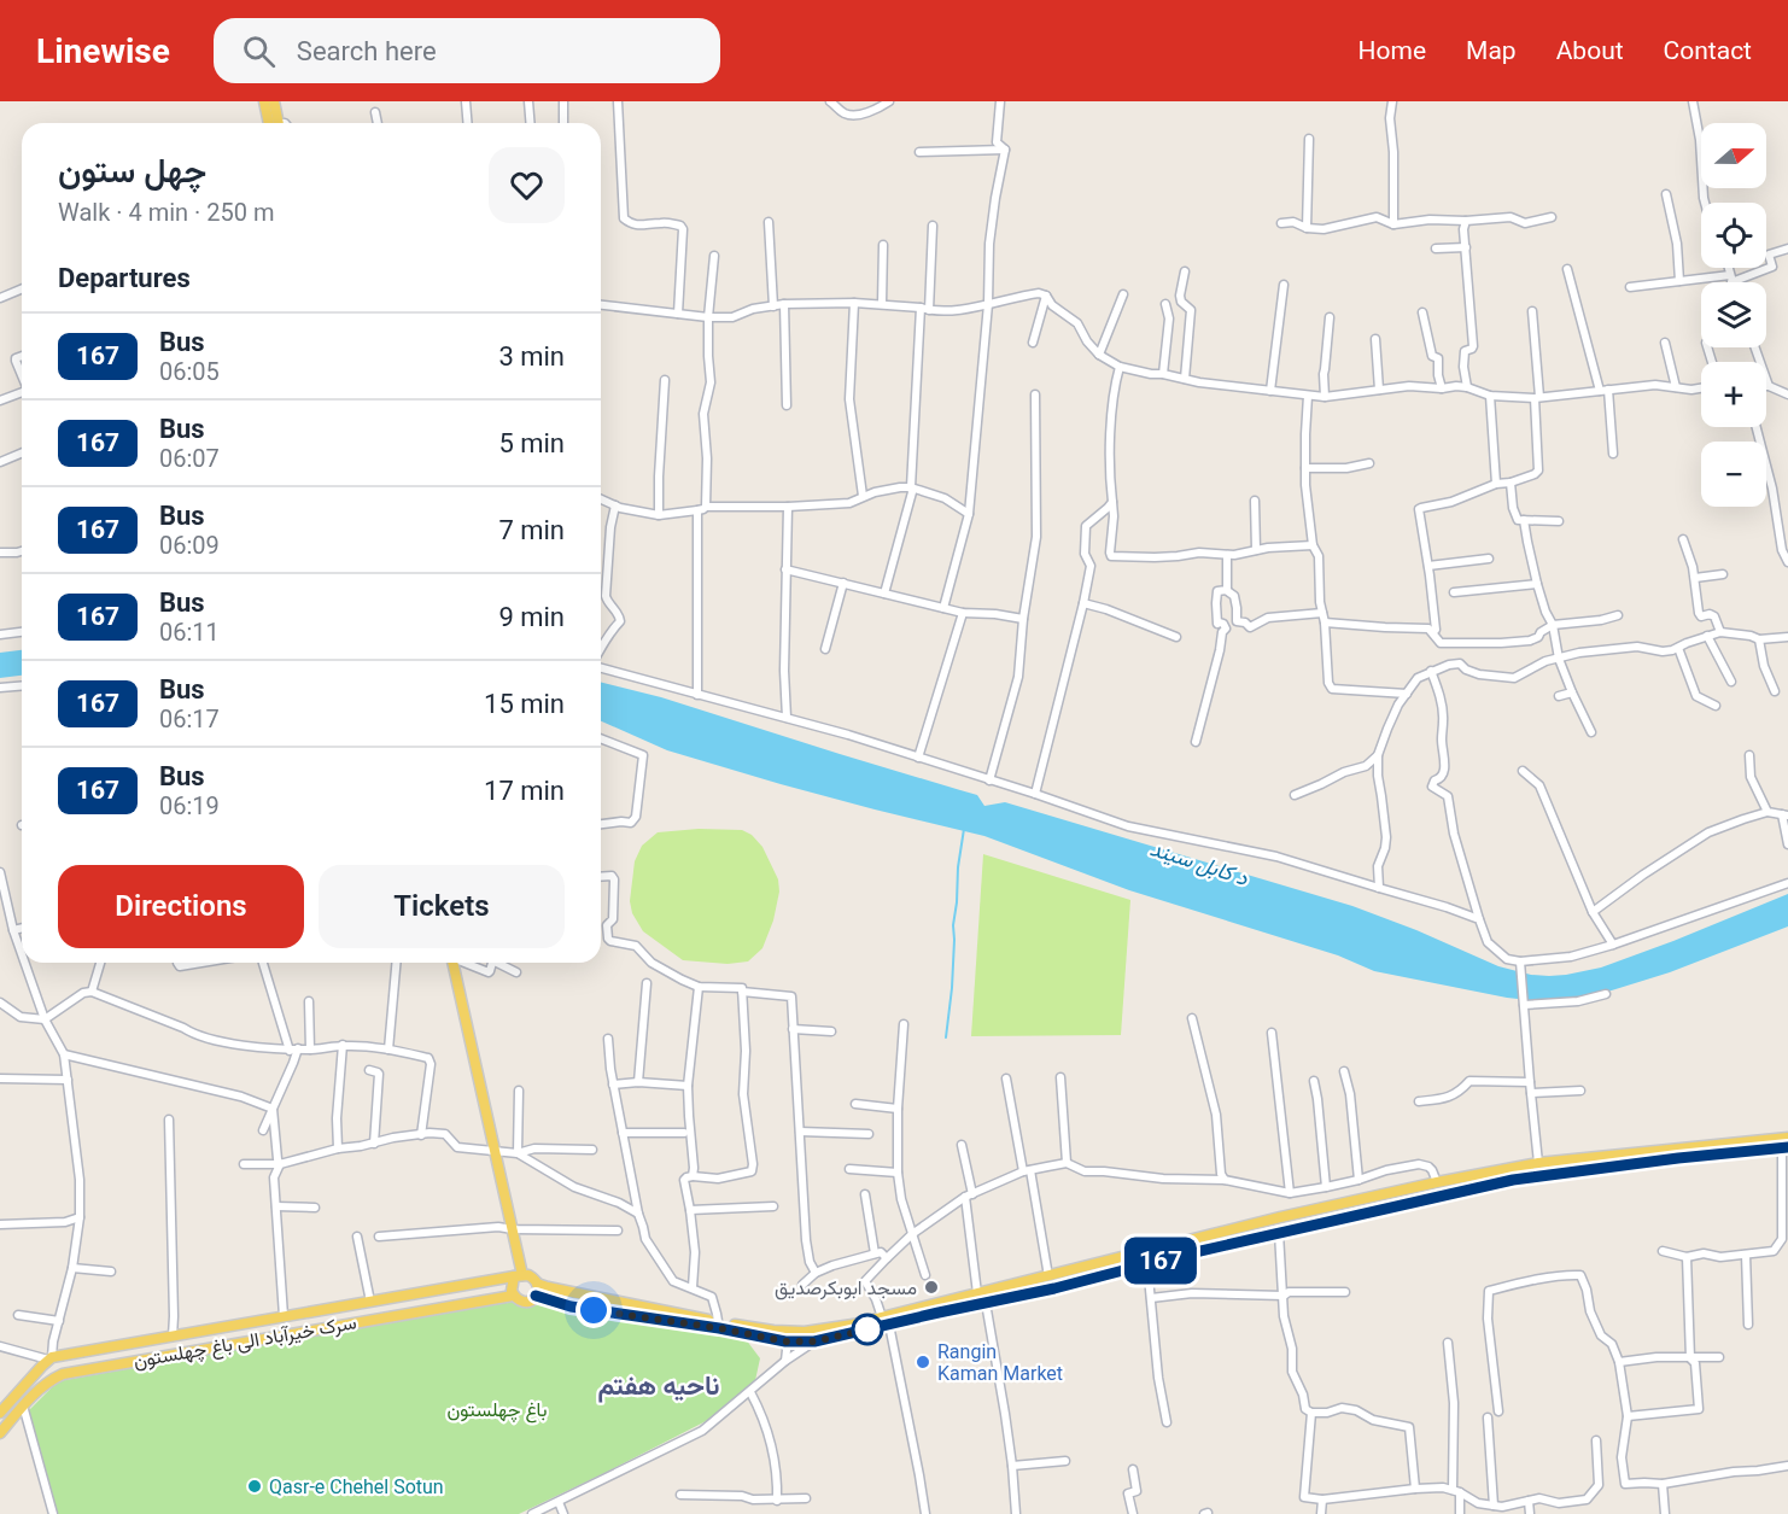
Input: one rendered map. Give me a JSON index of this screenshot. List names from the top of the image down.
{
  "streets": {
    "main road": ["سرک خیرآباد الی باغ چهلستون"]
  },
  "districts": ["ناحیه هفتم"],
  "water": ["د کابل سيند"],
  "parks": ["باغ چهلستون"],
  "places": ["مسجد ابوبکرصدیق", "Rangin Kaman Market", "Qasr-e Chehel Sotun"],
  "lines": ["bus line 167"],
  "north": "right",
  "page": {
    "header": "Linewise",
    "search": "Search here",
    "nav": [
      "Home",
      "Map",
      "About",
      "Contact"
    ],
    "on_map": "167",
    "map_buttons": ["+", "−"],
    "heading": [
      ["چهل ستون", "Walk · 4 min · 250 m"],
      "Departures"
    ],
    "list": [
      {
        "mark": "167",
        "name": "Bus",
        "note": "06:05",
        "value": "3 min"
      },
      {
        "mark": "167",
        "name": "Bus",
        "note": "06:07",
        "value": "5 min"
      },
      {
        "mark": "167",
        "name": "Bus",
        "note": "06:09",
        "value": "7 min"
      },
      {
        "mark": "167",
        "name": "Bus",
        "note": "06:11",
        "value": "9 min"
      },
      {
        "mark": "167",
        "name": "Bus",
        "note": "06:17",
        "value": "15 min"
      },
      {
        "mark": "167",
        "name": "Bus",
        "note": "06:19",
        "value": "17 min"
      }
    ],
    "buttons": ["Directions", "Tickets"]
  }
}
